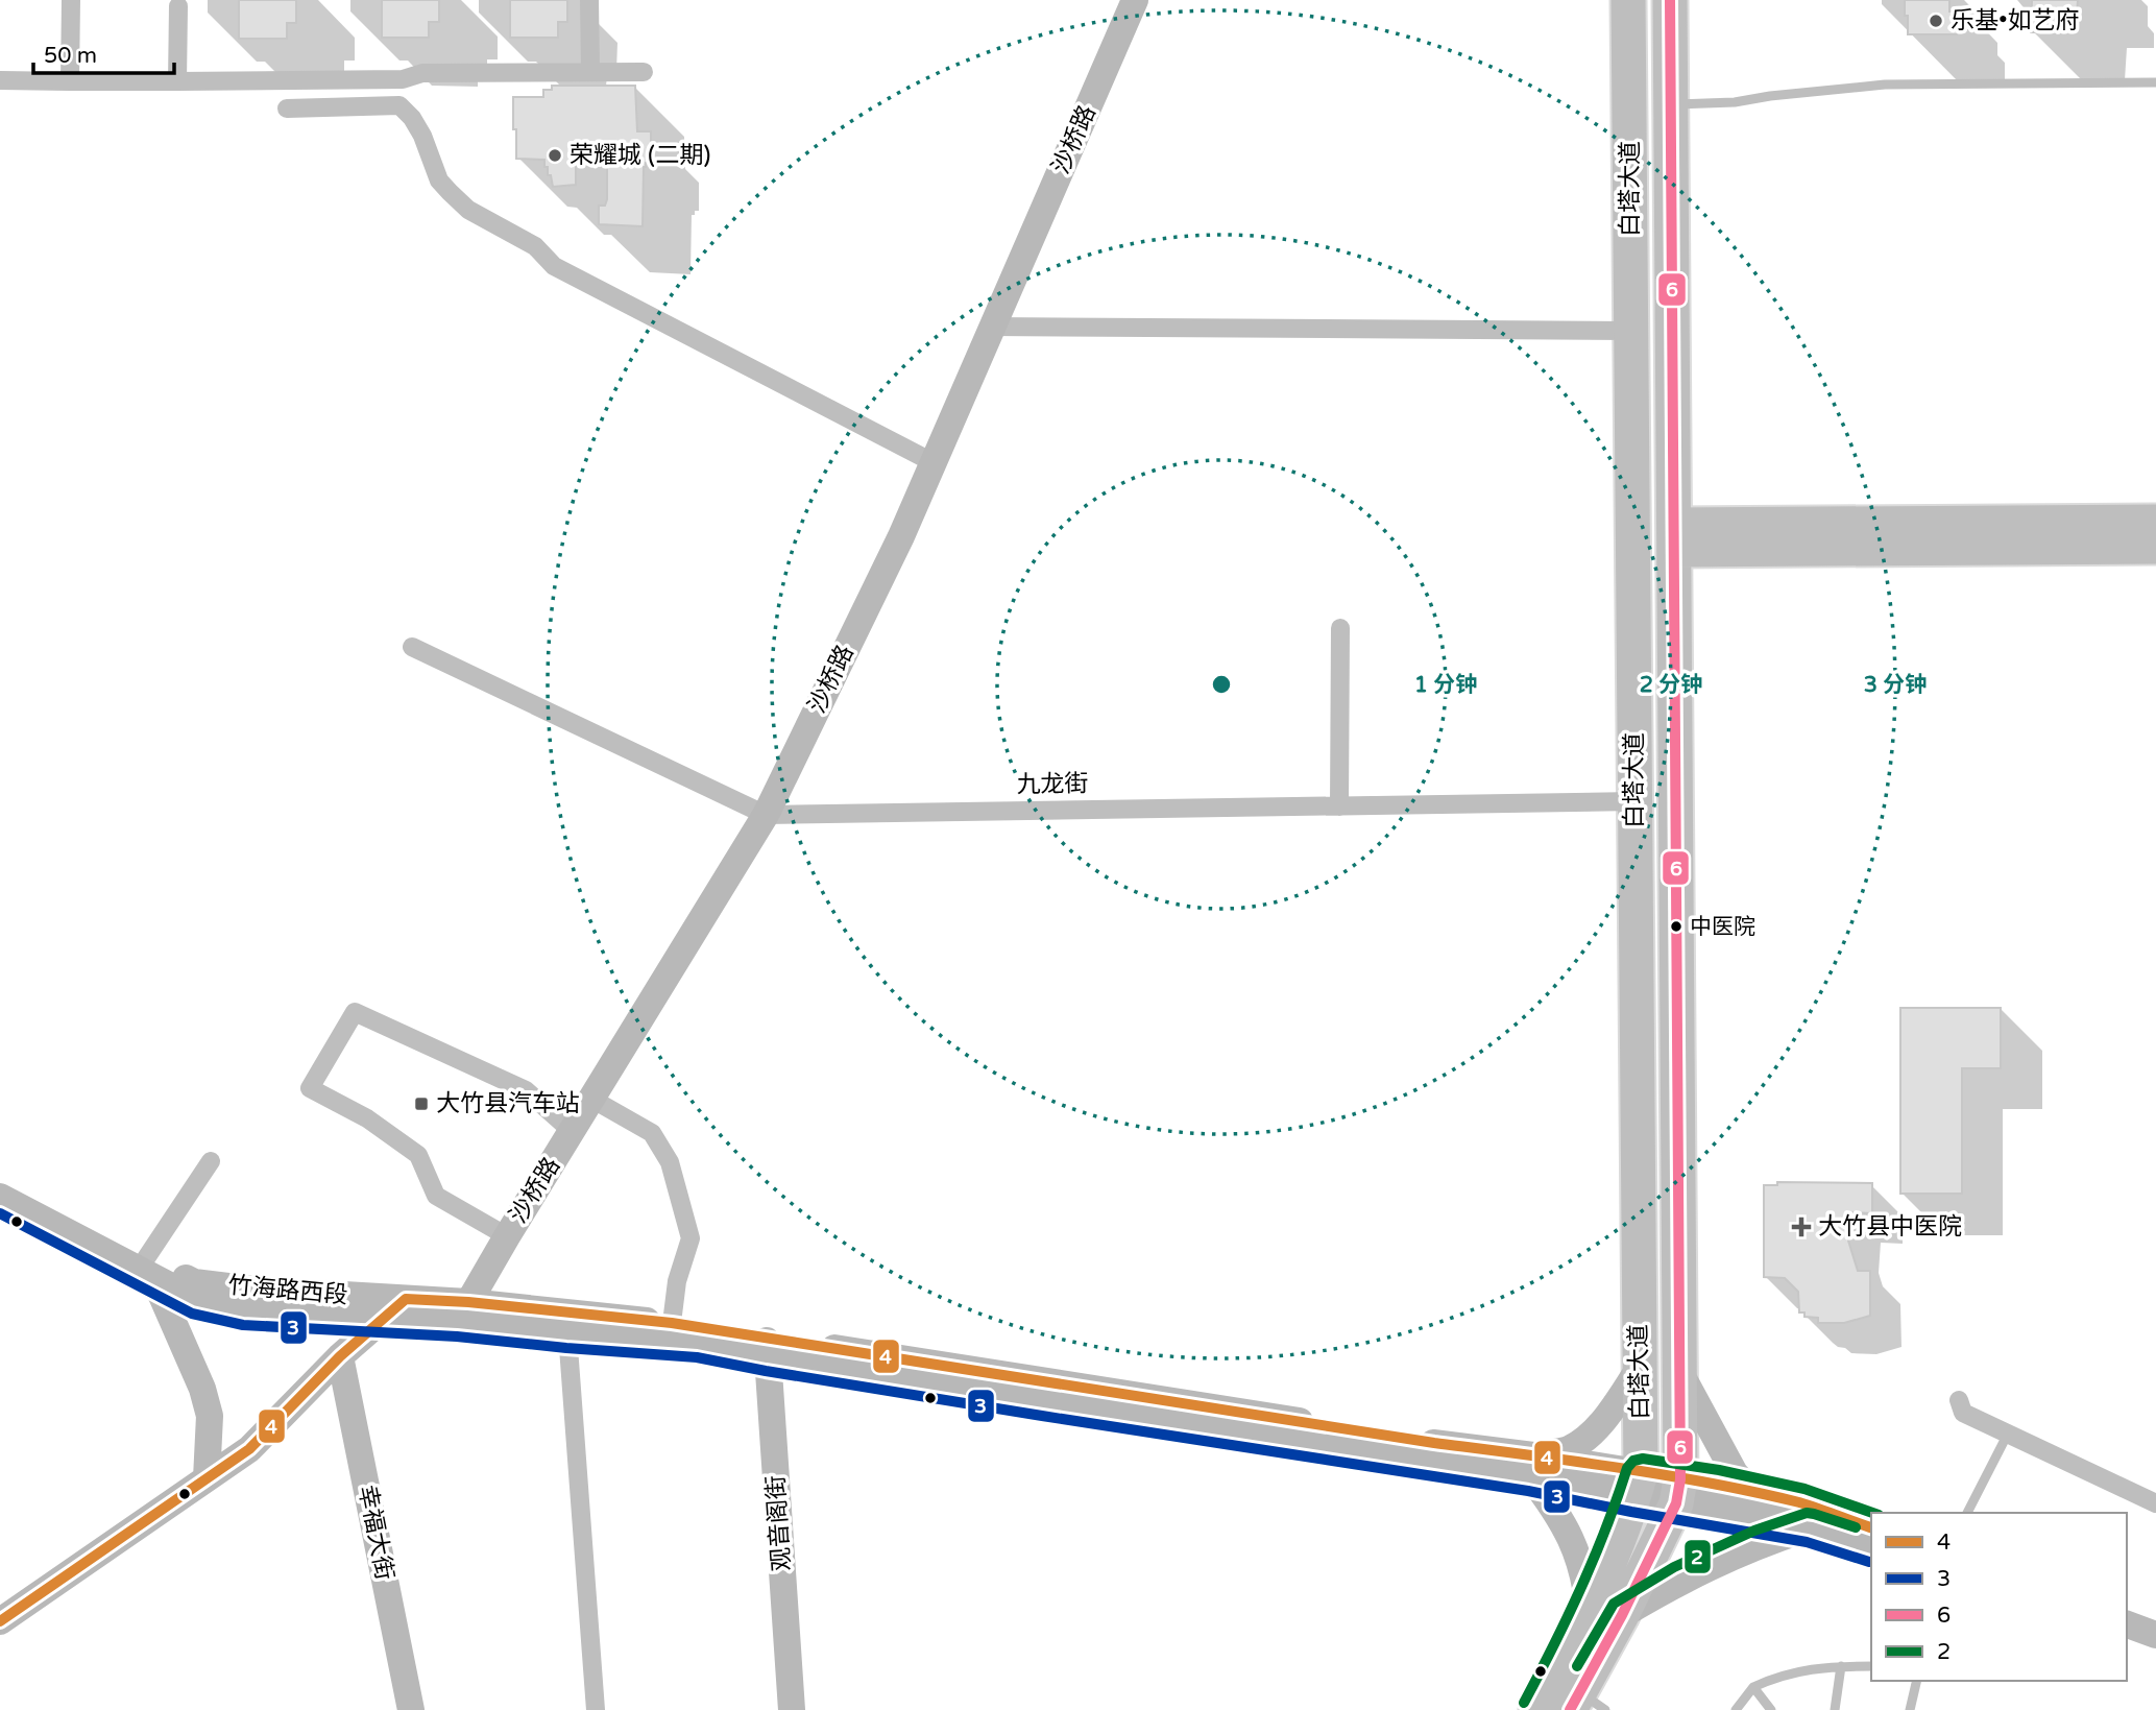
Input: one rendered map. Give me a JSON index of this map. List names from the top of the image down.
{
  "streets": {
    "highway": ["白塔大道"],
    "street": [
      "沙桥路",
      "九龙街",
      "竹海路西段",
      "观音阁街",
      "幸福大街"
    ]
  },
  "crossings": [
    ["沙桥路", "九龙街"],
    ["沙桥路", "竹海路西段"],
    ["白塔大道", "九龙街"],
    ["白塔大道", "竹海路西段"],
    ["竹海路西段", "观音阁街"]
  ],
  "places": {
    "other": ["乐基•如艺府", "荣耀城 (二期)", "中医院"],
    "transit": ["大竹县汽车站"],
    "health": ["大竹县中医院"]
  },
  "lines": [
    "transit line 6",
    "transit line 3",
    "transit line 4",
    "transit line 2"
  ],
  "legend": [
    "4",
    "3",
    "6",
    "2"
  ],
  "scale_bar": "50 m",
  "rings": ["1 分钟", "2 分钟", "3 分钟"]
}
